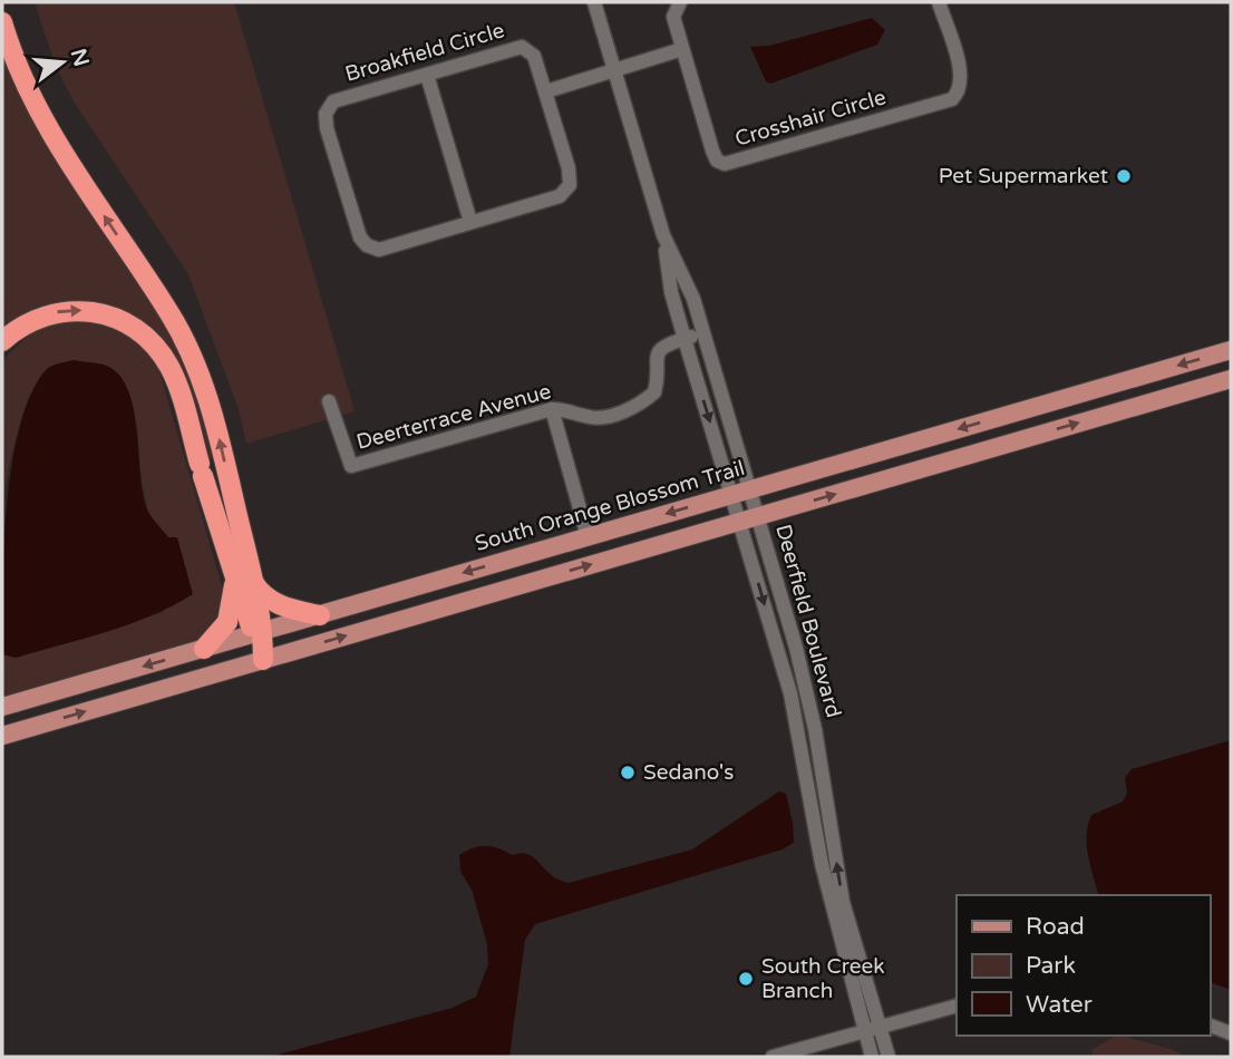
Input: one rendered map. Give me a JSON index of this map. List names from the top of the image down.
{
  "streets": {
    "main road": ["South Orange Blossom Trail"],
    "street": [
      "Broakfield Circle",
      "Crosshair Circle",
      "Deerterrace Avenue",
      "Deerfield Boulevard"
    ]
  },
  "crossings": [
    ["Deerterrace Avenue", "Deerfield Boulevard"],
    ["South Orange Blossom Trail", "Deerfield Boulevard"]
  ],
  "places": ["Pet Supermarket", "Sedano's", "South Creek Branch"],
  "legend": ["Road", "Park", "Water"],
  "north": "right"
}
